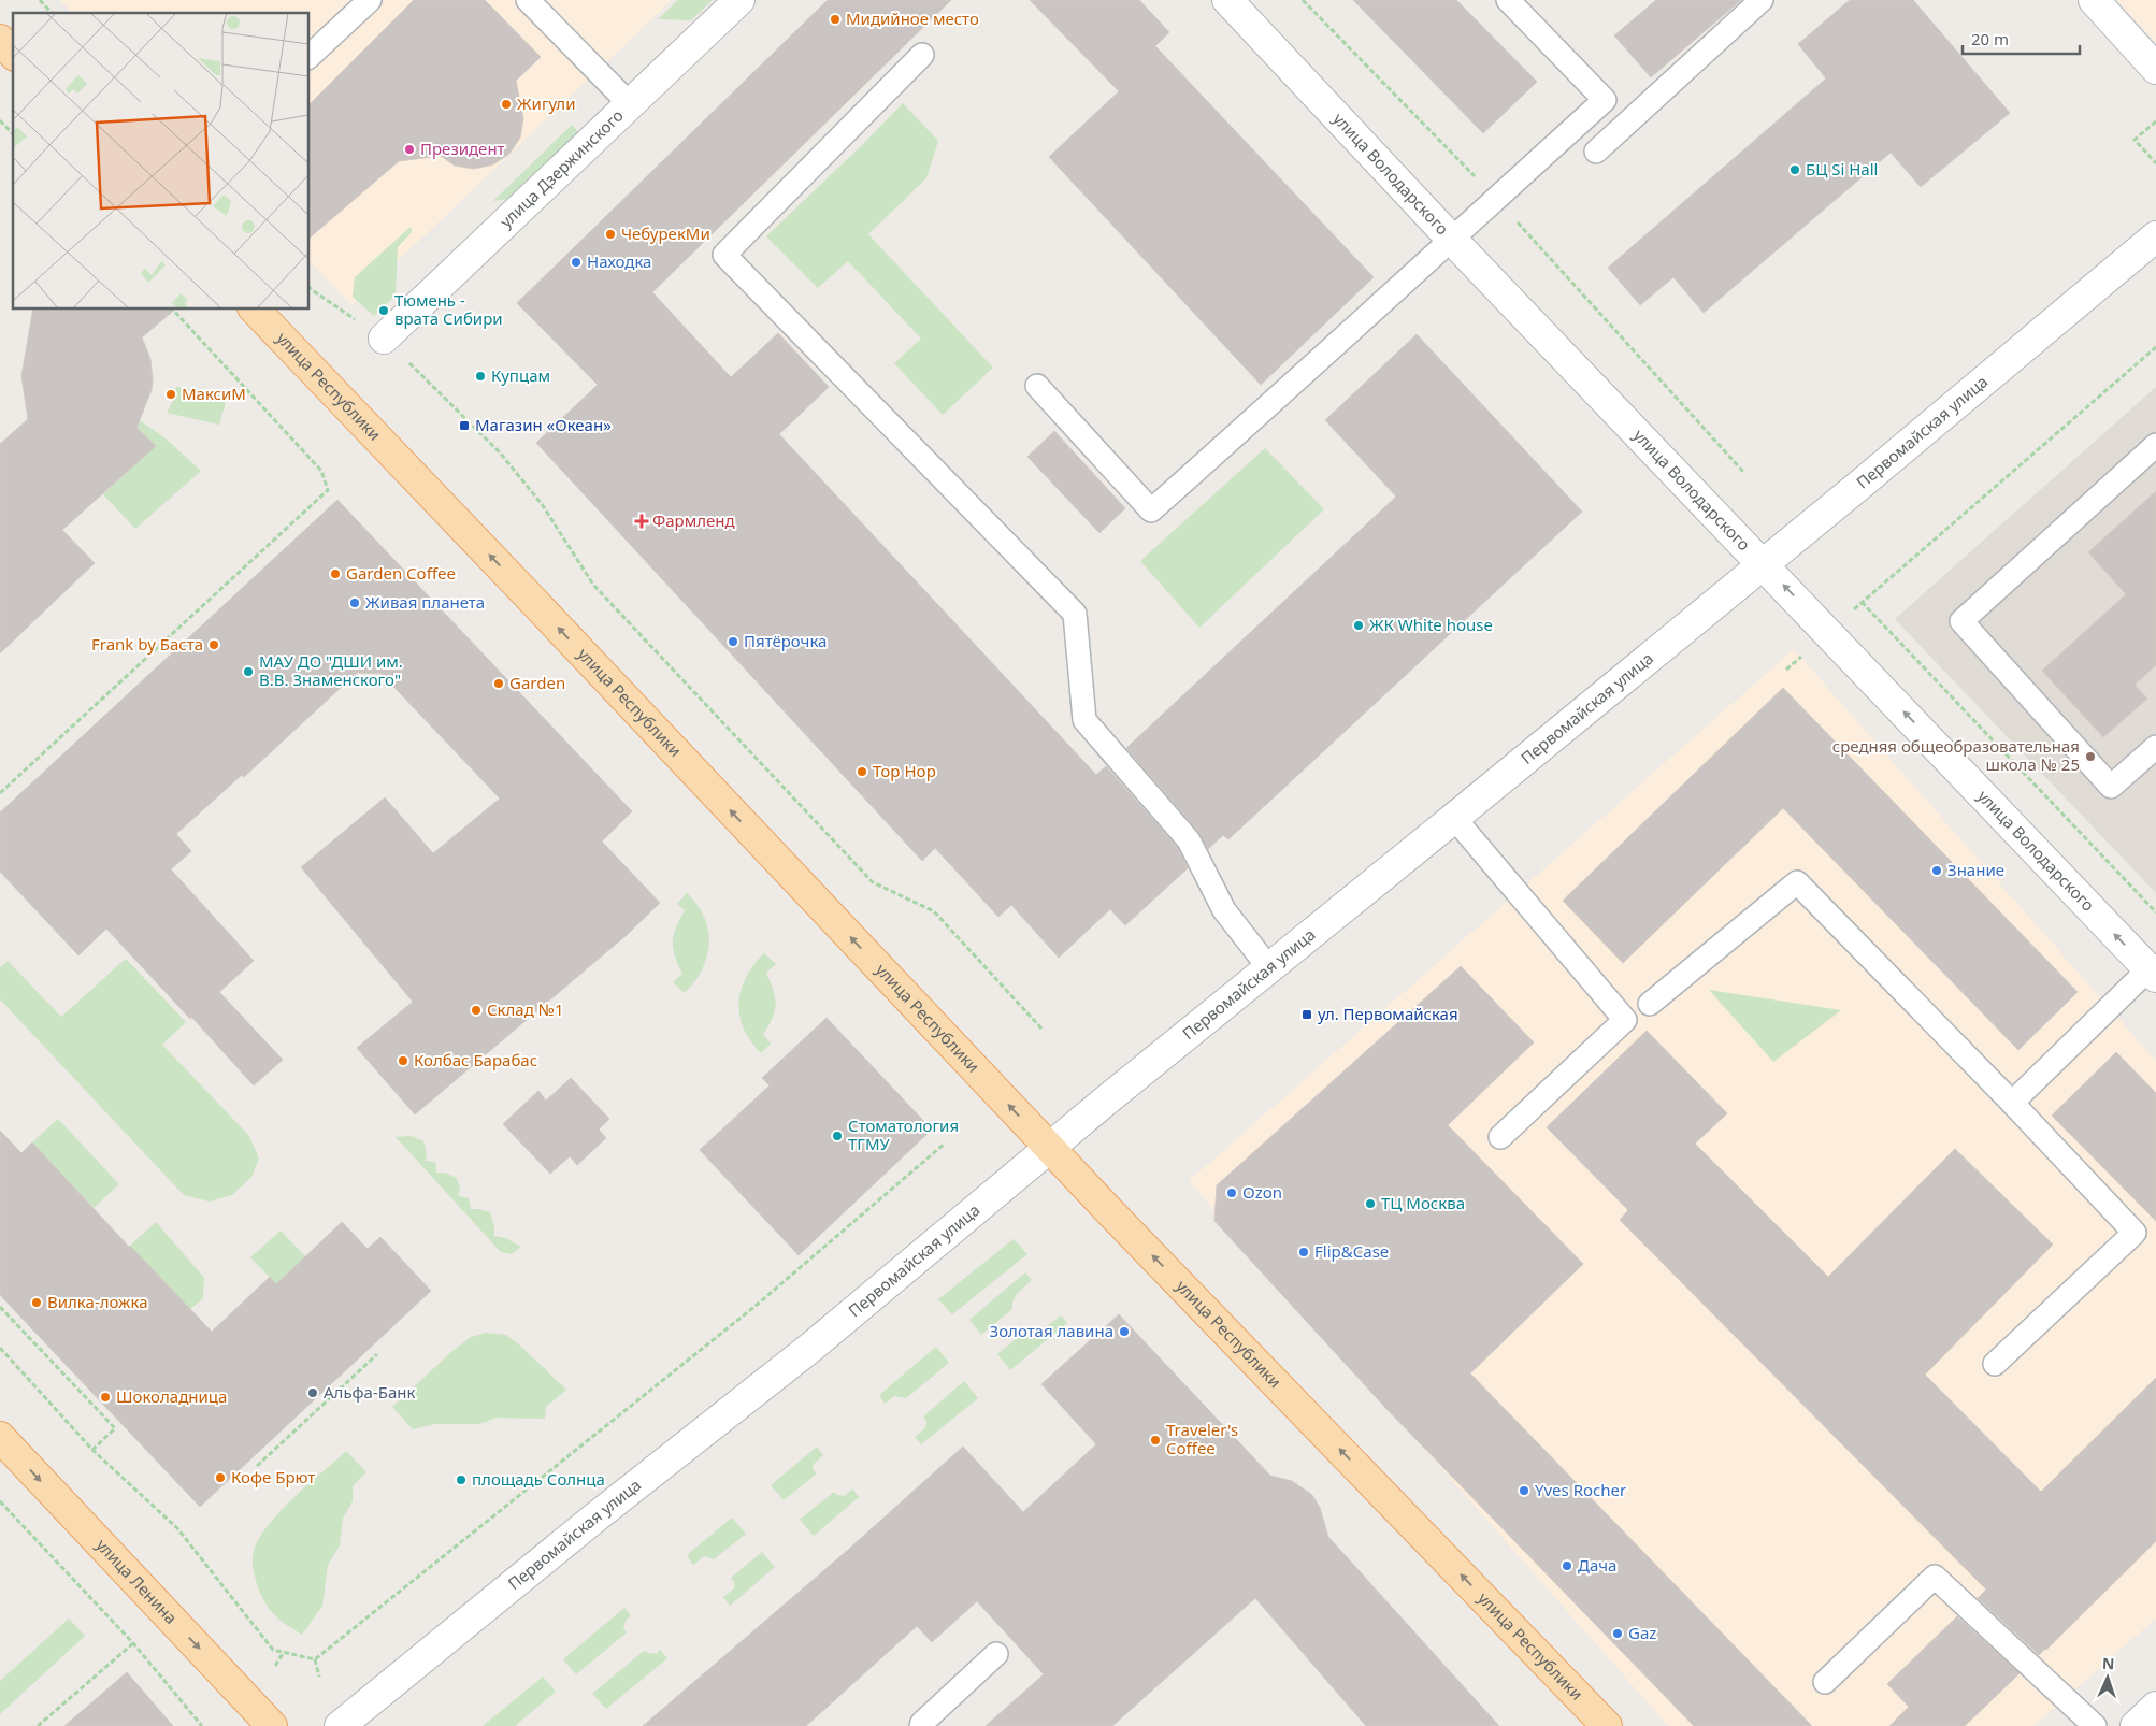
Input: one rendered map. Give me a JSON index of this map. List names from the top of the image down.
{
  "streets": {
    "main road": ["улица Республики", "улица Ленина"],
    "street": ["улица Дзержинского", "улица Володарского", "Первомайская улица"]
  },
  "crossings": [
    ["улица Володарского", "Первомайская улица"],
    ["улица Республики", "Первомайская улица"]
  ],
  "one_way": ["улица Володарского", "улица Республики", "улица Ленина"],
  "places": {
    "other": [
      "Мидийное место",
      "Жигули",
      "Президент",
      "БЦ Si Hall",
      "ЧебурекМи",
      "Находка",
      "Тюмень - врата Сибири",
      "Купцам",
      "МаксиМ",
      "Garden Coffee",
      "Живая планета",
      "ЖК White house",
      "Пятёрочка",
      "Frank by Баста",
      "МАУ ДО \"ДШИ им. В.В. Знаменского\"",
      "Garden",
      "средняя общеобразовательная школа № 25",
      "Top Hop",
      "Знание",
      "Склад №1",
      "Колбас Барабас",
      "Стоматология ТГМУ",
      "Ozon",
      "ТЦ Москва",
      "Flip&Case",
      "Вилка-ложка",
      "Золотая лавина",
      "Альфа-Банк",
      "Шоколадница",
      "Traveler's Coffee",
      "Кофе Брют",
      "площадь Солнца",
      "Yves Rocher",
      "Дача",
      "Gaz"
    ],
    "transit": ["Магазин «Океан»", "ул. Первомайская"],
    "health": ["Фармленд"]
  },
  "scale_bar": "20 m",
  "north": "top"
}
